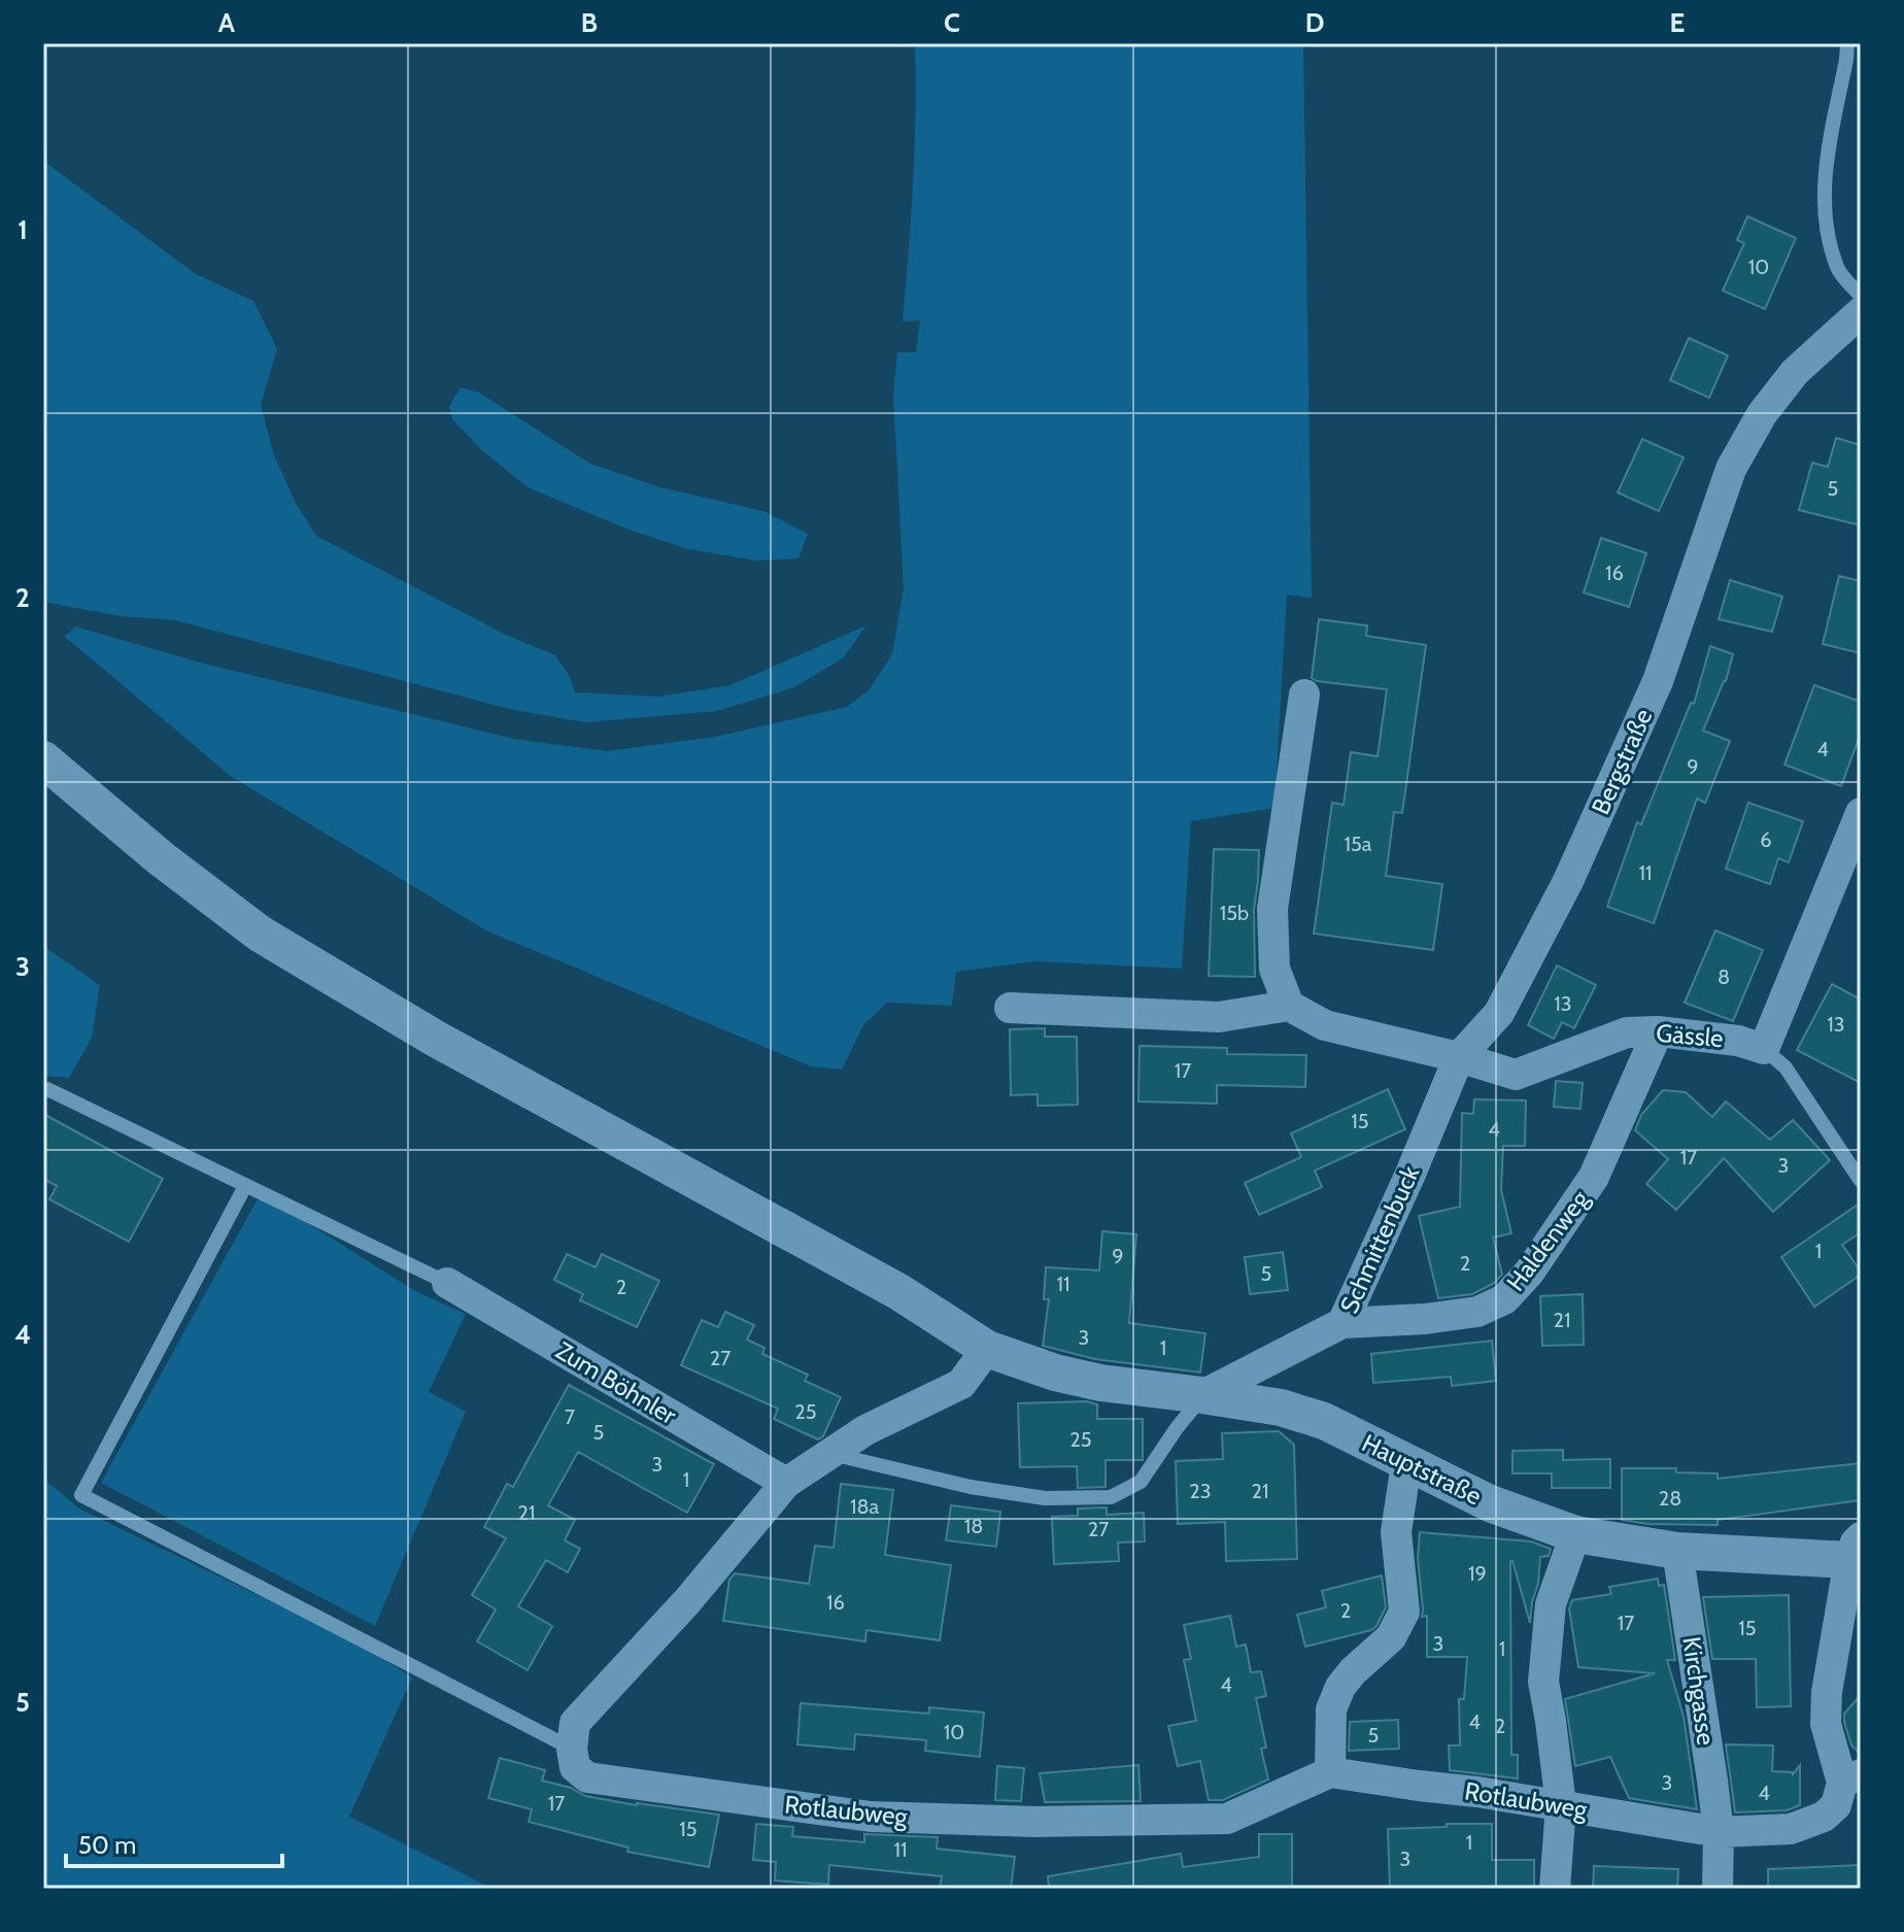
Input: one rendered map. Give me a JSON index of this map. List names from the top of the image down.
{
  "streets": {
    "street": [
      "Bergstraße",
      "Gässle",
      "Schmittenbuck",
      "Haldenweg",
      "Zum Böhnler",
      "Hauptstraße",
      "Kirchgasse",
      "Rotlaubweg"
    ]
  },
  "crossings": [
    ["Bergstraße", "Gässle"],
    ["Bergstraße", "Schmittenbuck"],
    ["Gässle", "Schmittenbuck"],
    ["Gässle", "Haldenweg"],
    ["Schmittenbuck", "Haldenweg"],
    ["Schmittenbuck", "Hauptstraße"],
    ["Hauptstraße", "Kirchgasse"],
    ["Kirchgasse", "Rotlaubweg"]
  ],
  "house_numbers": [
    "10",
    "5",
    "16",
    "4",
    "9",
    "6",
    "15a",
    "11",
    "15b",
    "8",
    "13",
    "13",
    "17",
    "15",
    "4",
    "17",
    "3",
    "1",
    "9",
    "2",
    "5",
    "11",
    "2",
    "21",
    "3",
    "1",
    "27",
    "25",
    "7",
    "5",
    "25",
    "3",
    "1",
    "23",
    "21",
    "28",
    "18a",
    "21",
    "18",
    "27",
    "19",
    "16",
    "2",
    "17",
    "15",
    "3",
    "1",
    "4",
    "4",
    "2",
    "10",
    "5",
    "3",
    "4",
    "17",
    "15",
    "1",
    "11",
    "3"
  ],
  "scale_bar": "50 m",
  "grid": {
    "columns": [
      "A",
      "B",
      "C",
      "D",
      "E"
    ],
    "rows": [
      "1",
      "2",
      "3",
      "4",
      "5"
    ]
  }
}
